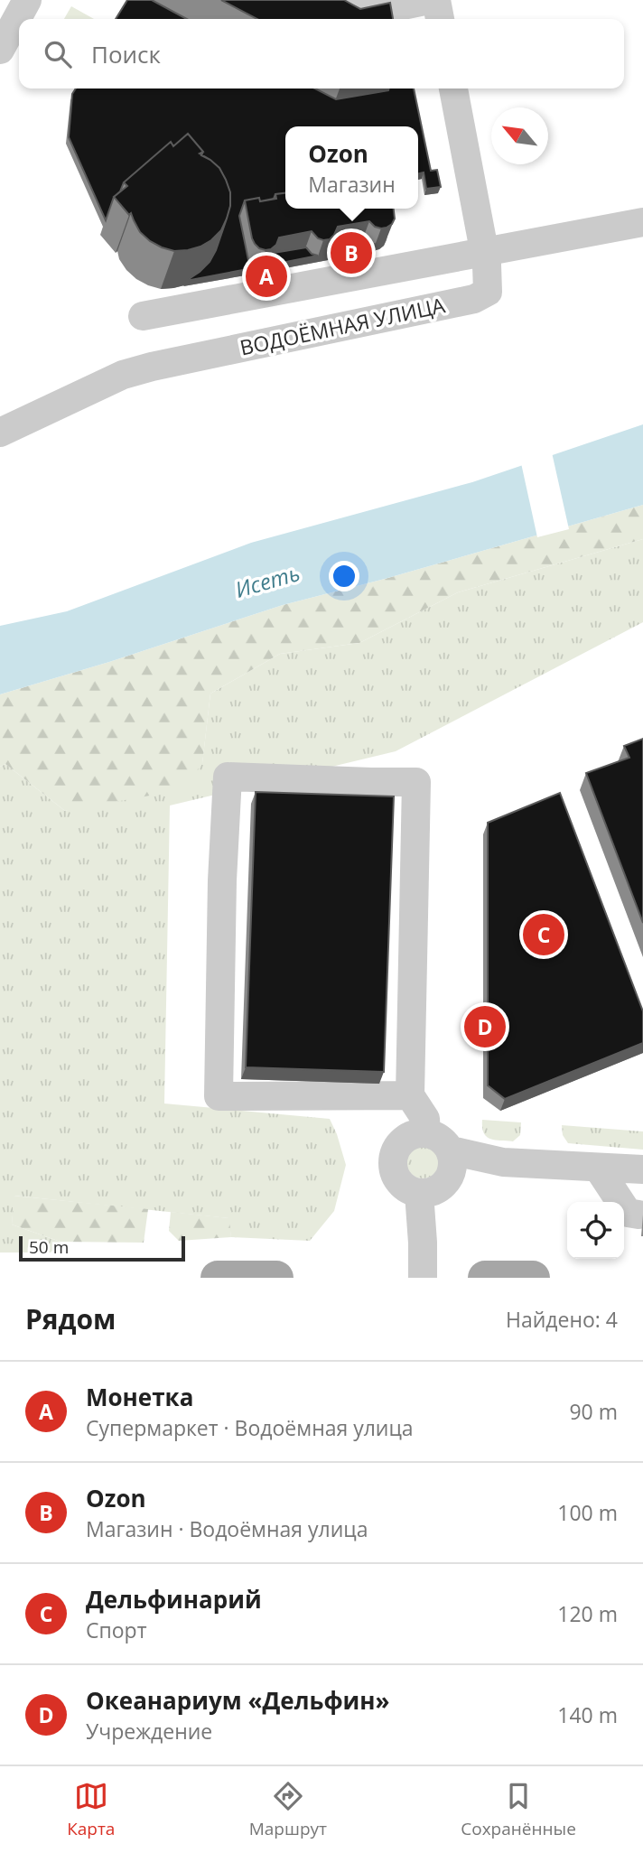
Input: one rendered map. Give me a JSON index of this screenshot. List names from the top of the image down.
{
  "streets": {
    "street": ["ВОДОЁМНАЯ УЛИЦА"]
  },
  "water": ["Исеть"],
  "scale_bar": "50 m",
  "north": "top left",
  "page": {
    "search": "Поиск",
    "popup": ["Ozon", "Магазин"],
    "pins": [
      "B",
      "A",
      "C",
      "D"
    ],
    "scale": "50 m",
    "heading": ["Рядом", "Найдено: 4"],
    "list": [
      {
        "mark": "A",
        "name": "Монетка",
        "note": "Супермаркет · Водоёмная улица",
        "value": "90 m"
      },
      {
        "mark": "B",
        "name": "Ozon",
        "note": "Магазин · Водоёмная улица",
        "value": "100 m"
      },
      {
        "mark": "C",
        "name": "Дельфинарий",
        "note": "Спорт",
        "value": "120 m"
      },
      {
        "mark": "D",
        "name": "Океанариум «Дельфин»",
        "note": "Учреждение",
        "value": "140 m"
      }
    ],
    "nav": ["Карта", "Маршрут", "Сохранённые"]
  }
}
